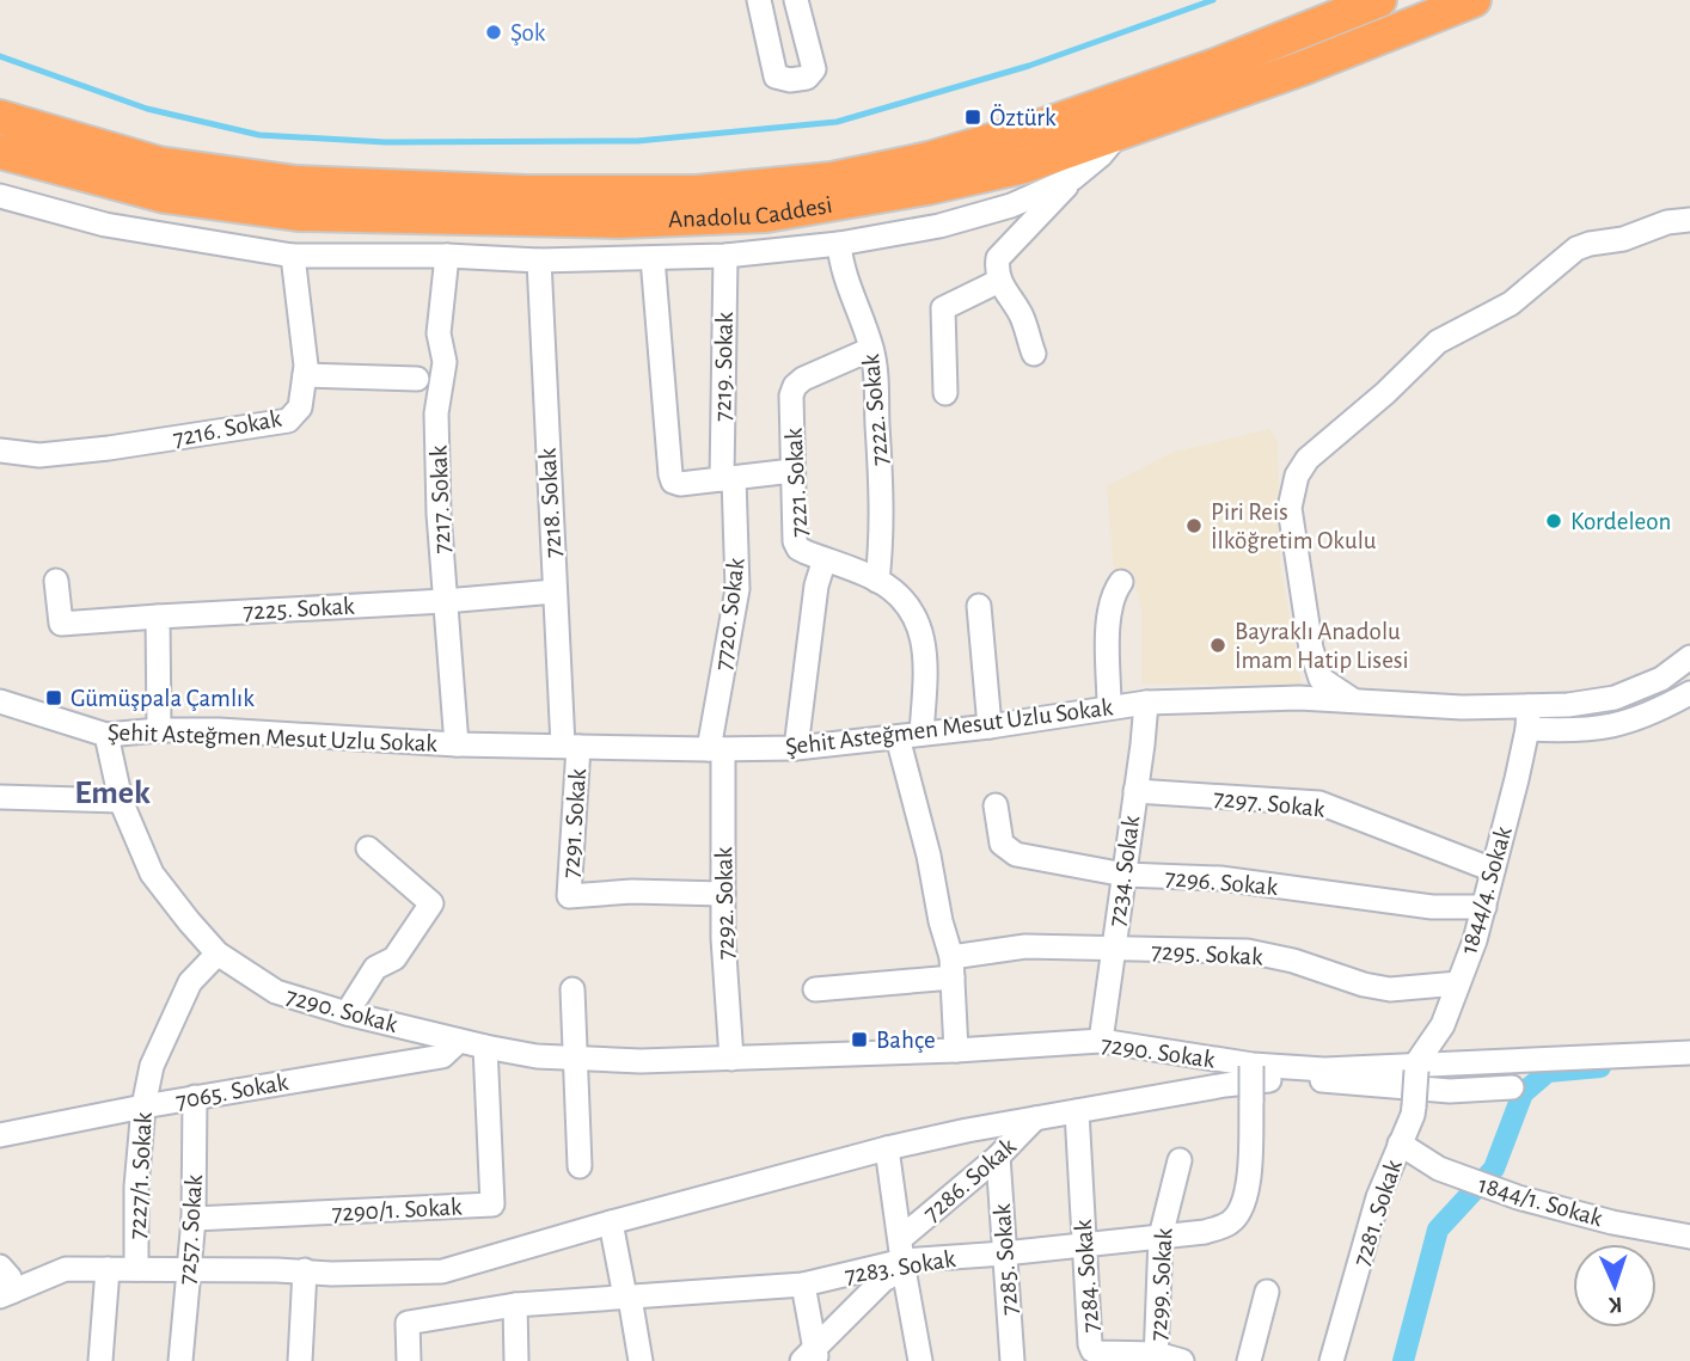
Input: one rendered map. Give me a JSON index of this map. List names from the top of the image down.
{
  "streets": {
    "highway": ["Anadolu Caddesi"],
    "street": [
      "7219. Sokak",
      "7222. Sokak",
      "7216. Sokak",
      "7221. Sokak",
      "7217. Sokak",
      "7218. Sokak",
      "7225. Sokak",
      "7720. Sokak",
      "Şehit Asteğmen Mesut Uzlu Sokak",
      "7297. Sokak",
      "7291. Sokak",
      "7234. Sokak",
      "7296. Sokak",
      "1844/4. Sokak",
      "7292. Sokak",
      "7295. Sokak",
      "7290. Sokak",
      "7065. Sokak",
      "7227/1. Sokak",
      "7286. Sokak",
      "1844/1. Sokak",
      "7290/1. Sokak",
      "7281. Sokak",
      "7257. Sokak",
      "7285. Sokak",
      "7283. Sokak",
      "7284. Sokak",
      "7299. Sokak"
    ]
  },
  "crossings": [
    ["7219. Sokak", "7720. Sokak"],
    ["7222. Sokak", "7221. Sokak"],
    ["7221. Sokak", "Şehit Asteğmen Mesut Uzlu Sokak"],
    ["7217. Sokak", "7225. Sokak"],
    ["7217. Sokak", "Şehit Asteğmen Mesut Uzlu Sokak"],
    ["7218. Sokak", "7225. Sokak"],
    ["7218. Sokak", "Şehit Asteğmen Mesut Uzlu Sokak"],
    ["7218. Sokak", "7291. Sokak"],
    ["7720. Sokak", "Şehit Asteğmen Mesut Uzlu Sokak"],
    ["7720. Sokak", "7292. Sokak"],
    ["Şehit Asteğmen Mesut Uzlu Sokak", "7291. Sokak"],
    ["Şehit Asteğmen Mesut Uzlu Sokak", "7234. Sokak"],
    ["Şehit Asteğmen Mesut Uzlu Sokak", "1844/4. Sokak"],
    ["Şehit Asteğmen Mesut Uzlu Sokak", "7292. Sokak"],
    ["Şehit Asteğmen Mesut Uzlu Sokak", "7290. Sokak"],
    ["7297. Sokak", "7234. Sokak"],
    ["7297. Sokak", "1844/4. Sokak"],
    ["7291. Sokak", "7292. Sokak"],
    ["7234. Sokak", "7296. Sokak"],
    ["7234. Sokak", "7295. Sokak"],
    ["7234. Sokak", "7290. Sokak"],
    ["7296. Sokak", "1844/4. Sokak"],
    ["1844/4. Sokak", "7295. Sokak"],
    ["1844/4. Sokak", "7290. Sokak"],
    ["1844/4. Sokak", "7281. Sokak"],
    ["7292. Sokak", "7290. Sokak"],
    ["7290. Sokak", "7065. Sokak"],
    ["7290. Sokak", "7227/1. Sokak"],
    ["7290. Sokak", "7290/1. Sokak"],
    ["7290. Sokak", "7281. Sokak"],
    ["7290. Sokak", "7283. Sokak"],
    ["7065. Sokak", "7227/1. Sokak"],
    ["7065. Sokak", "7257. Sokak"],
    ["7286. Sokak", "7285. Sokak"],
    ["7286. Sokak", "7283. Sokak"],
    ["1844/1. Sokak", "7281. Sokak"],
    ["7290/1. Sokak", "7257. Sokak"],
    ["7285. Sokak", "7283. Sokak"],
    ["7283. Sokak", "7284. Sokak"],
    ["7283. Sokak", "7299. Sokak"],
    ["7284. Sokak", "7299. Sokak"]
  ],
  "districts": ["Emek"],
  "places": {
    "other": [
      "Şok",
      "Kordeleon",
      "Piri Reis İlköğretim Okulu",
      "Bayraklı Anadolu İmam Hatip Lisesi"
    ],
    "transit": ["Öztürk", "Gümüşpala Çamlık", "Bahçe"]
  },
  "north": "bottom"
}
